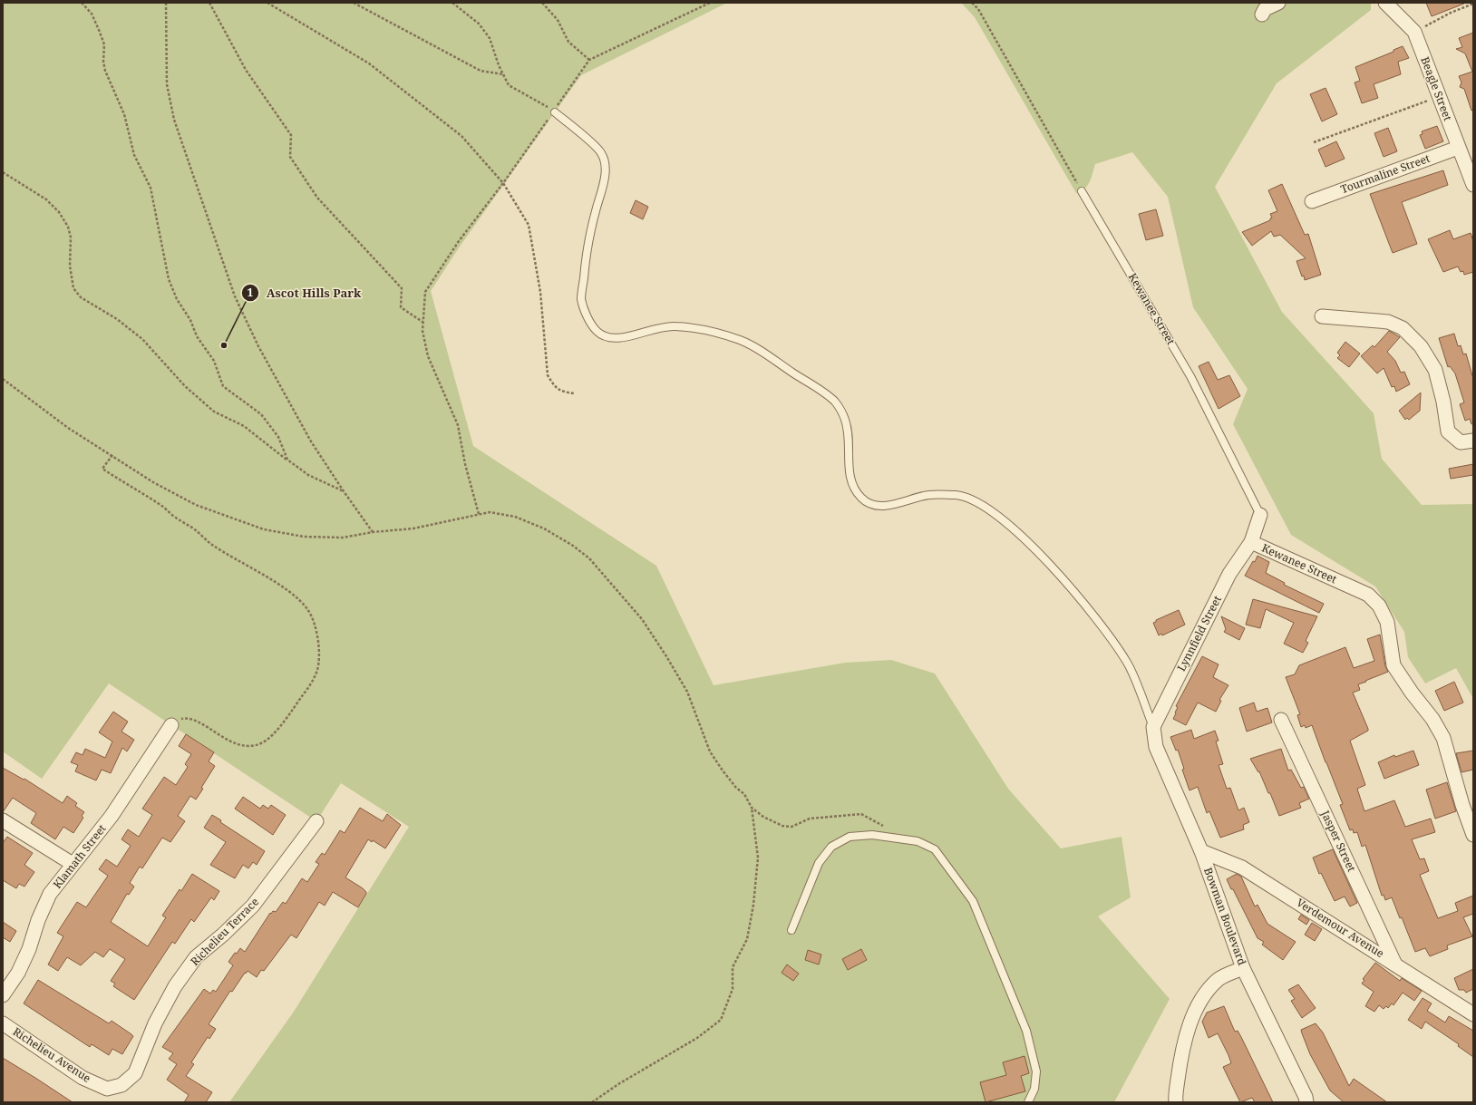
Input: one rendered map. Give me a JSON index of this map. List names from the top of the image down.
{
  "streets": {
    "street": [
      "Beagle Street",
      "Tourmaline Street",
      "Kewanee Street",
      "Lynnfield Street",
      "Jasper Street",
      "Klamath Street",
      "Bowman Boulevard",
      "Verdemour Avenue",
      "Richelieu Terrace",
      "Richelieu Avenue"
    ]
  },
  "crossings": [
    ["Beagle Street", "Tourmaline Street"],
    ["Kewanee Street", "Lynnfield Street"],
    ["Lynnfield Street", "Bowman Boulevard"],
    ["Jasper Street", "Verdemour Avenue"],
    ["Bowman Boulevard", "Verdemour Avenue"],
    ["Richelieu Terrace", "Richelieu Avenue"]
  ],
  "places": ["Ascot Hills Park"]
}
